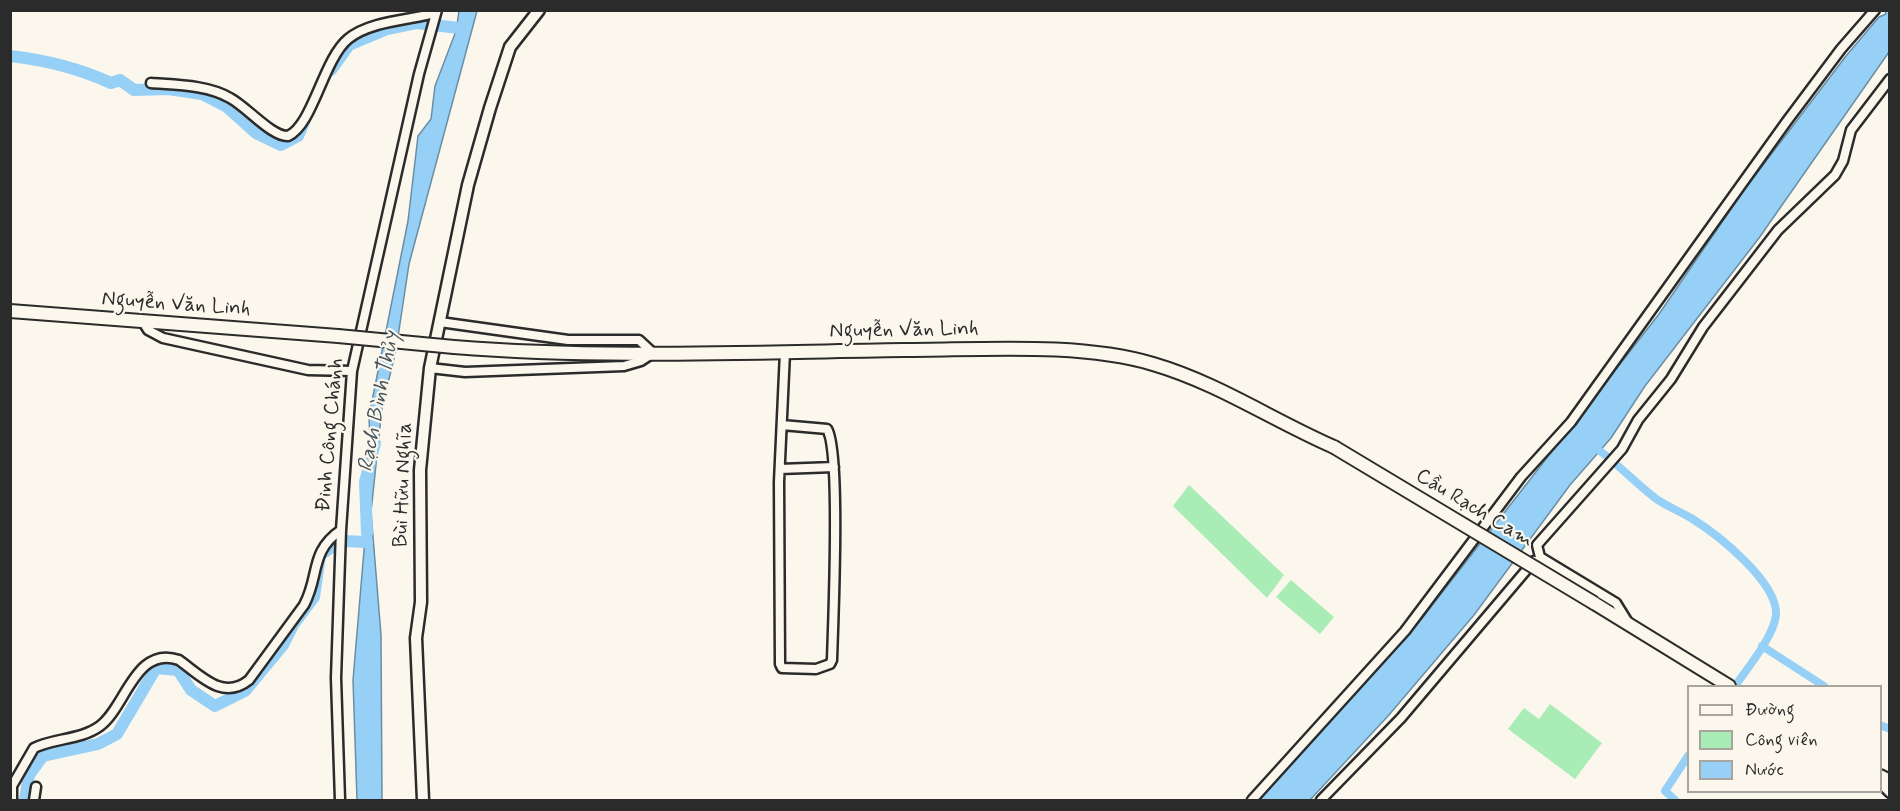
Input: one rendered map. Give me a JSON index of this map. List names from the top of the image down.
{
  "streets": {
    "highway": ["Nguyễn Văn Linh", "Cầu Rạch Cam"],
    "main road": ["Bùi Hữu Nghĩa"],
    "street": ["Đinh Công Chánh"]
  },
  "crossings": [
    ["Nguyễn Văn Linh", "Cầu Rạch Cam"]
  ],
  "water": ["Rạch Bình Thủy"],
  "legend": ["Đường", "Công viên", "Nước"]
}
